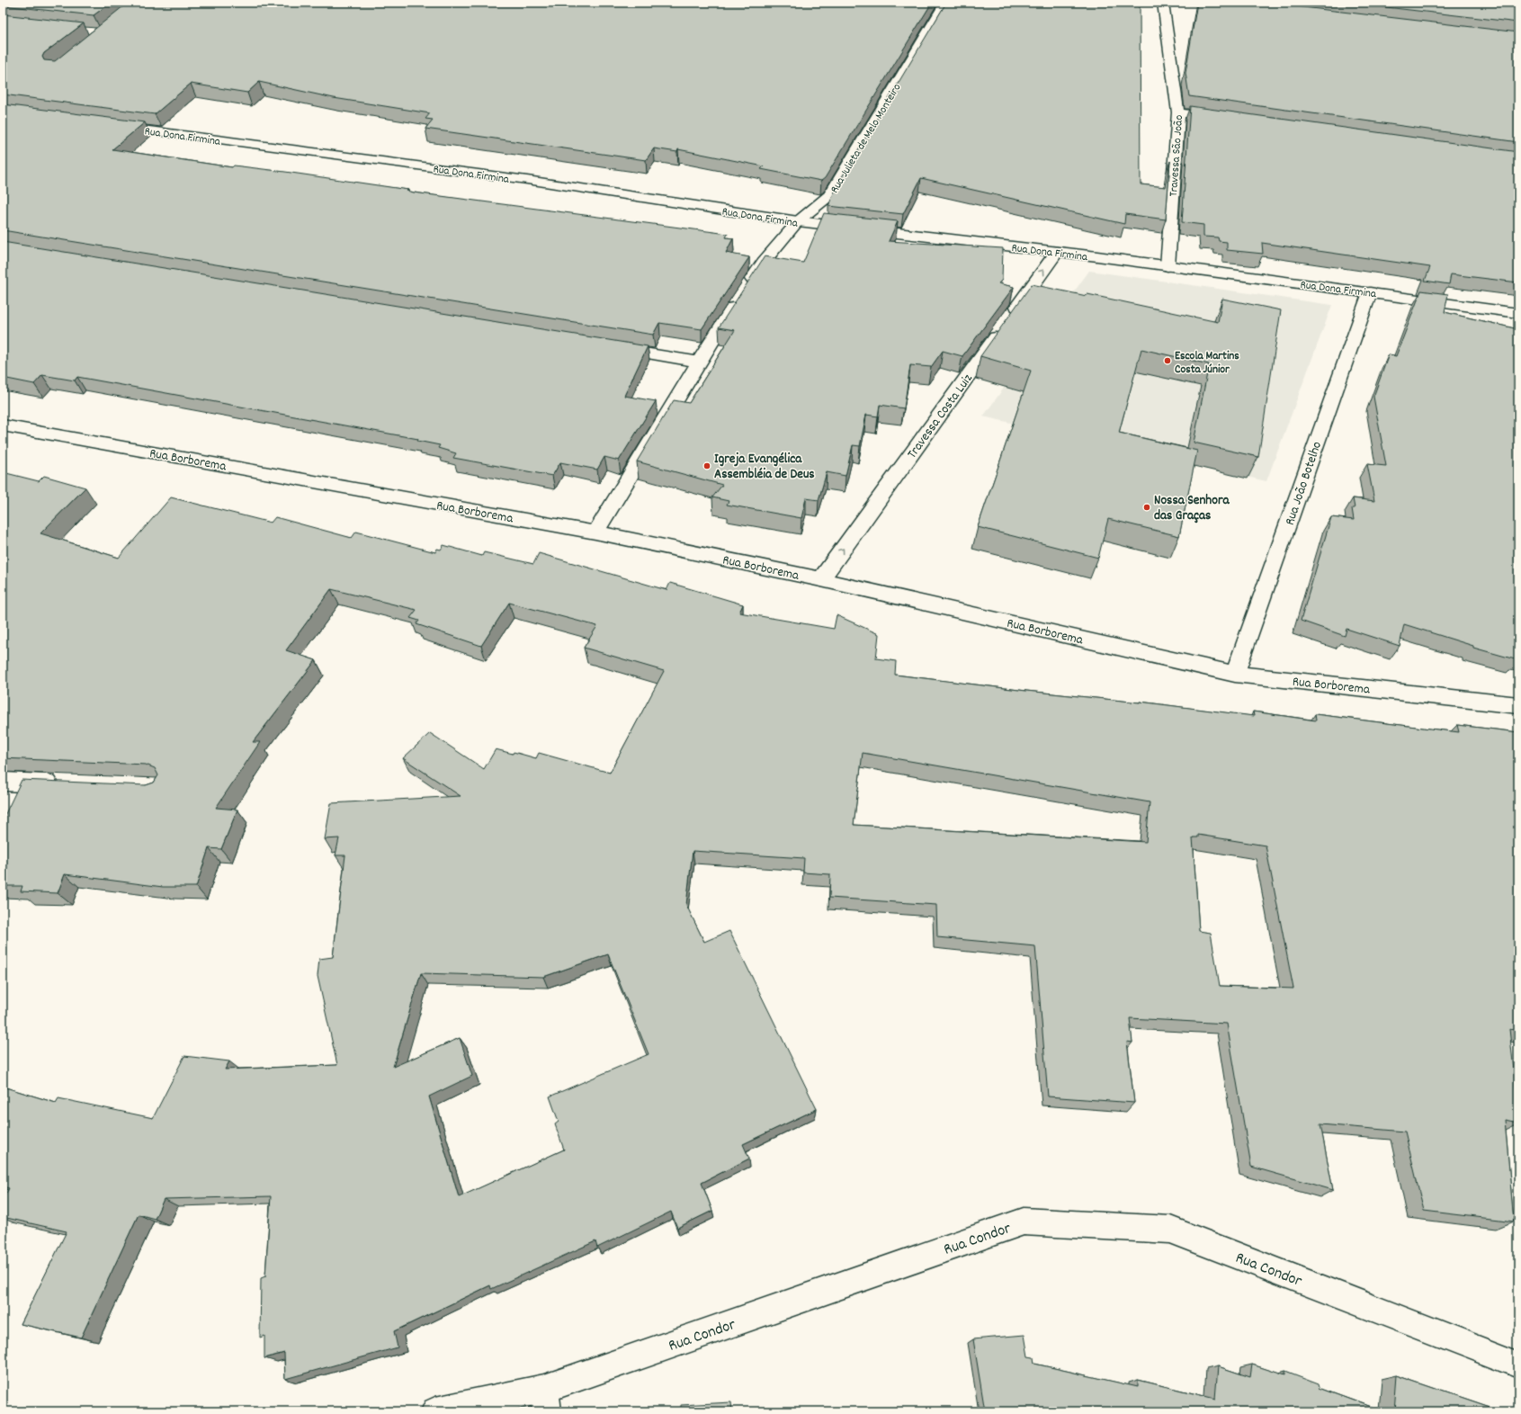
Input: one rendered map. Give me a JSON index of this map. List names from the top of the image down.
{
  "streets": {
    "street": [
      "Rua Dona Firmina",
      "Rua Julieta de Melo Monteiro",
      "Travessa São João",
      "Travessa Costa Luiz",
      "Rua Borborema",
      "Rua João Botelho",
      "Rua Condor"
    ]
  },
  "crossings": [
    ["Rua Dona Firmina", "Rua Julieta de Melo Monteiro"],
    ["Rua Dona Firmina", "Travessa São João"],
    ["Rua Dona Firmina", "Travessa Costa Luiz"],
    ["Rua Dona Firmina", "Rua João Botelho"],
    ["Rua Julieta de Melo Monteiro", "Rua Borborema"],
    ["Travessa Costa Luiz", "Rua Borborema"],
    ["Rua Borborema", "Rua João Botelho"]
  ],
  "one_way": ["Travessa Costa Luiz"],
  "places": ["Escola Martins Costa Júnior", "Igreja Evangélica Assembléia de Deus", "Nossa Senhora das Graças"]
}
